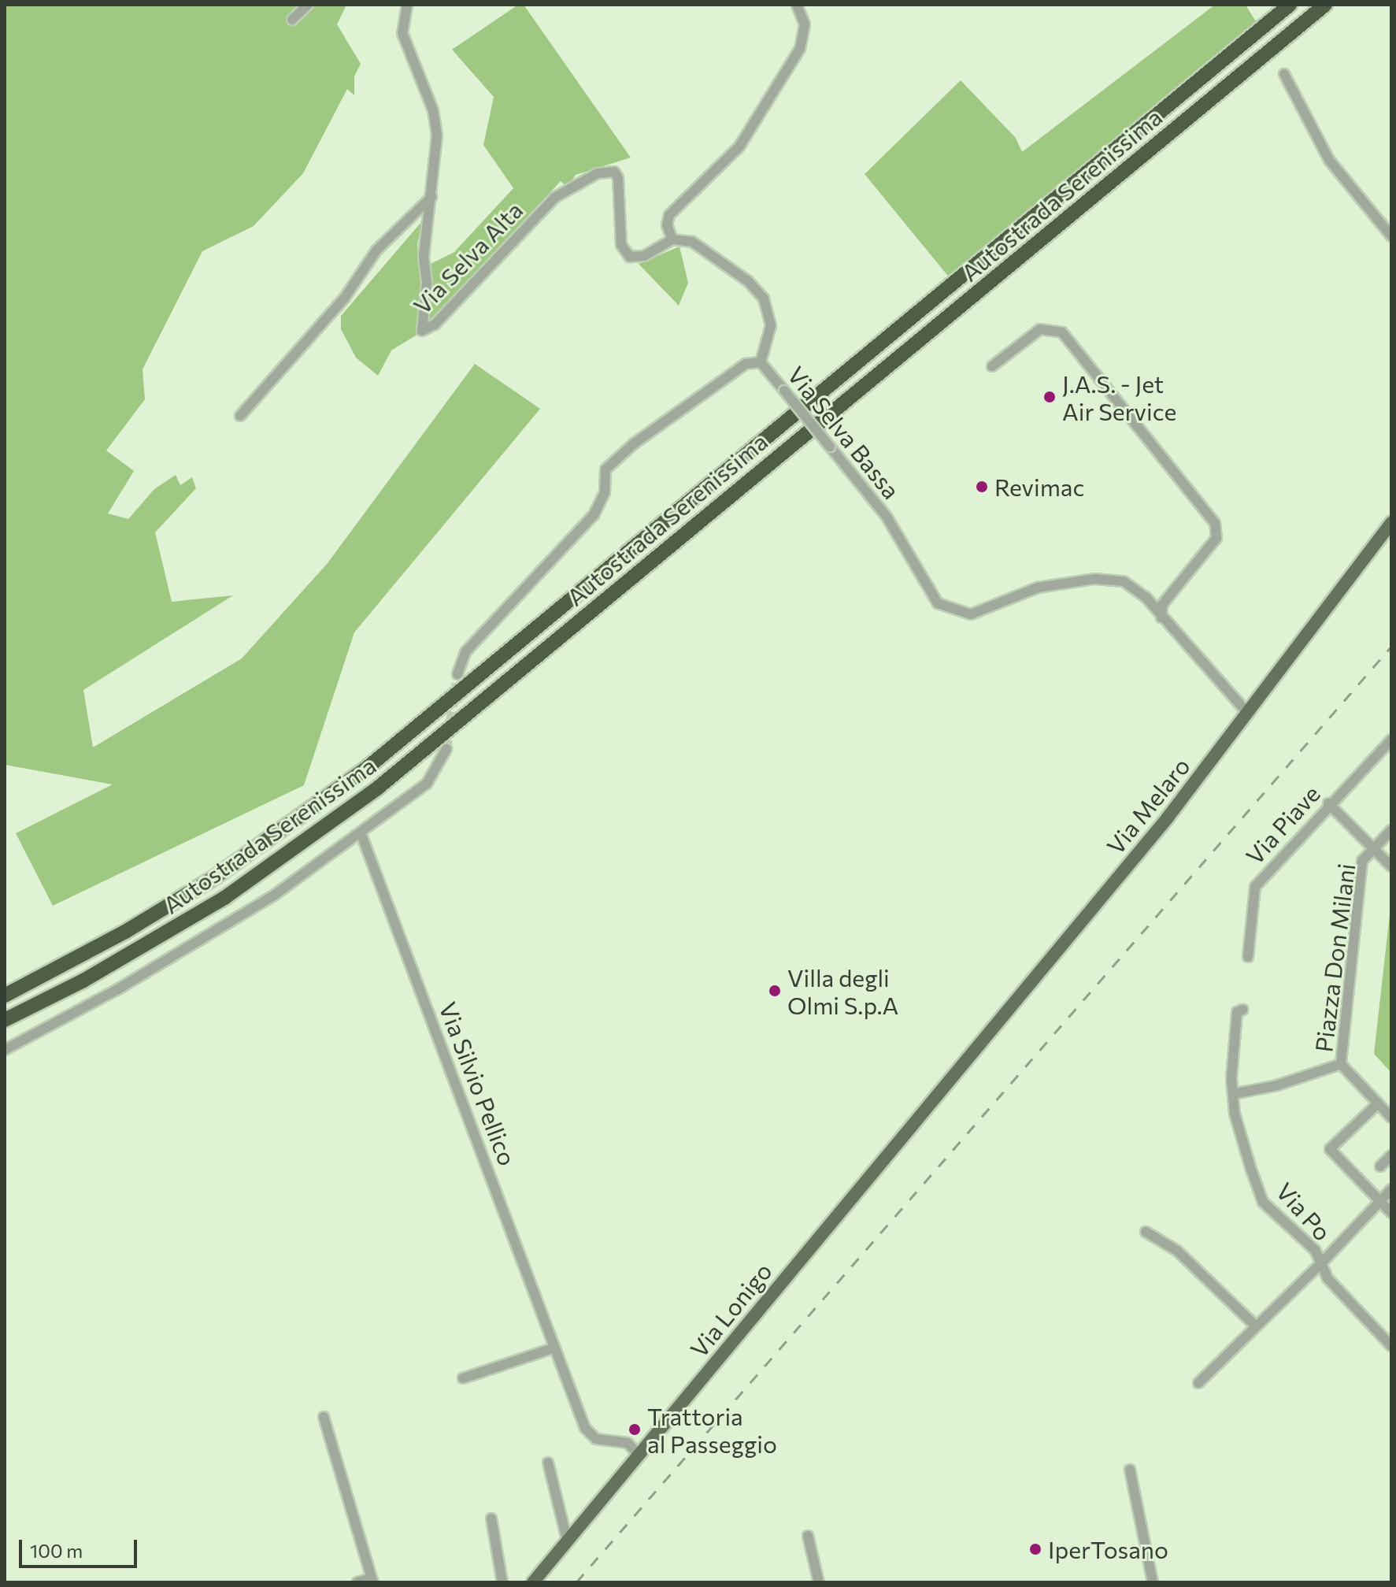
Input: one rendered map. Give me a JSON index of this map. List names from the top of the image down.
{
  "streets": {
    "highway": ["Autostrada Serenissima"],
    "main road": ["Via Melaro", "Via Lonigo"],
    "street": [
      "Via Selva Alta",
      "Via Selva Bassa",
      "Via Piave",
      "Piazza Don Milani",
      "Via Silvio Pellico",
      "Via Po"
    ]
  },
  "crossings": [
    ["Via Selva Alta", "Via Selva Bassa"],
    ["Via Selva Bassa", "Via Melaro"],
    ["Via Melaro", "Via Lonigo"],
    ["Via Piave", "Piazza Don Milani"],
    ["Via Silvio Pellico", "Via Lonigo"]
  ],
  "places": [
    "J.A.S. - Jet Air Service",
    "Revimac",
    "Villa degli Olmi S.p.A",
    "Trattoria al Passeggio",
    "IperTosano"
  ],
  "scale_bar": "100 m"
}
